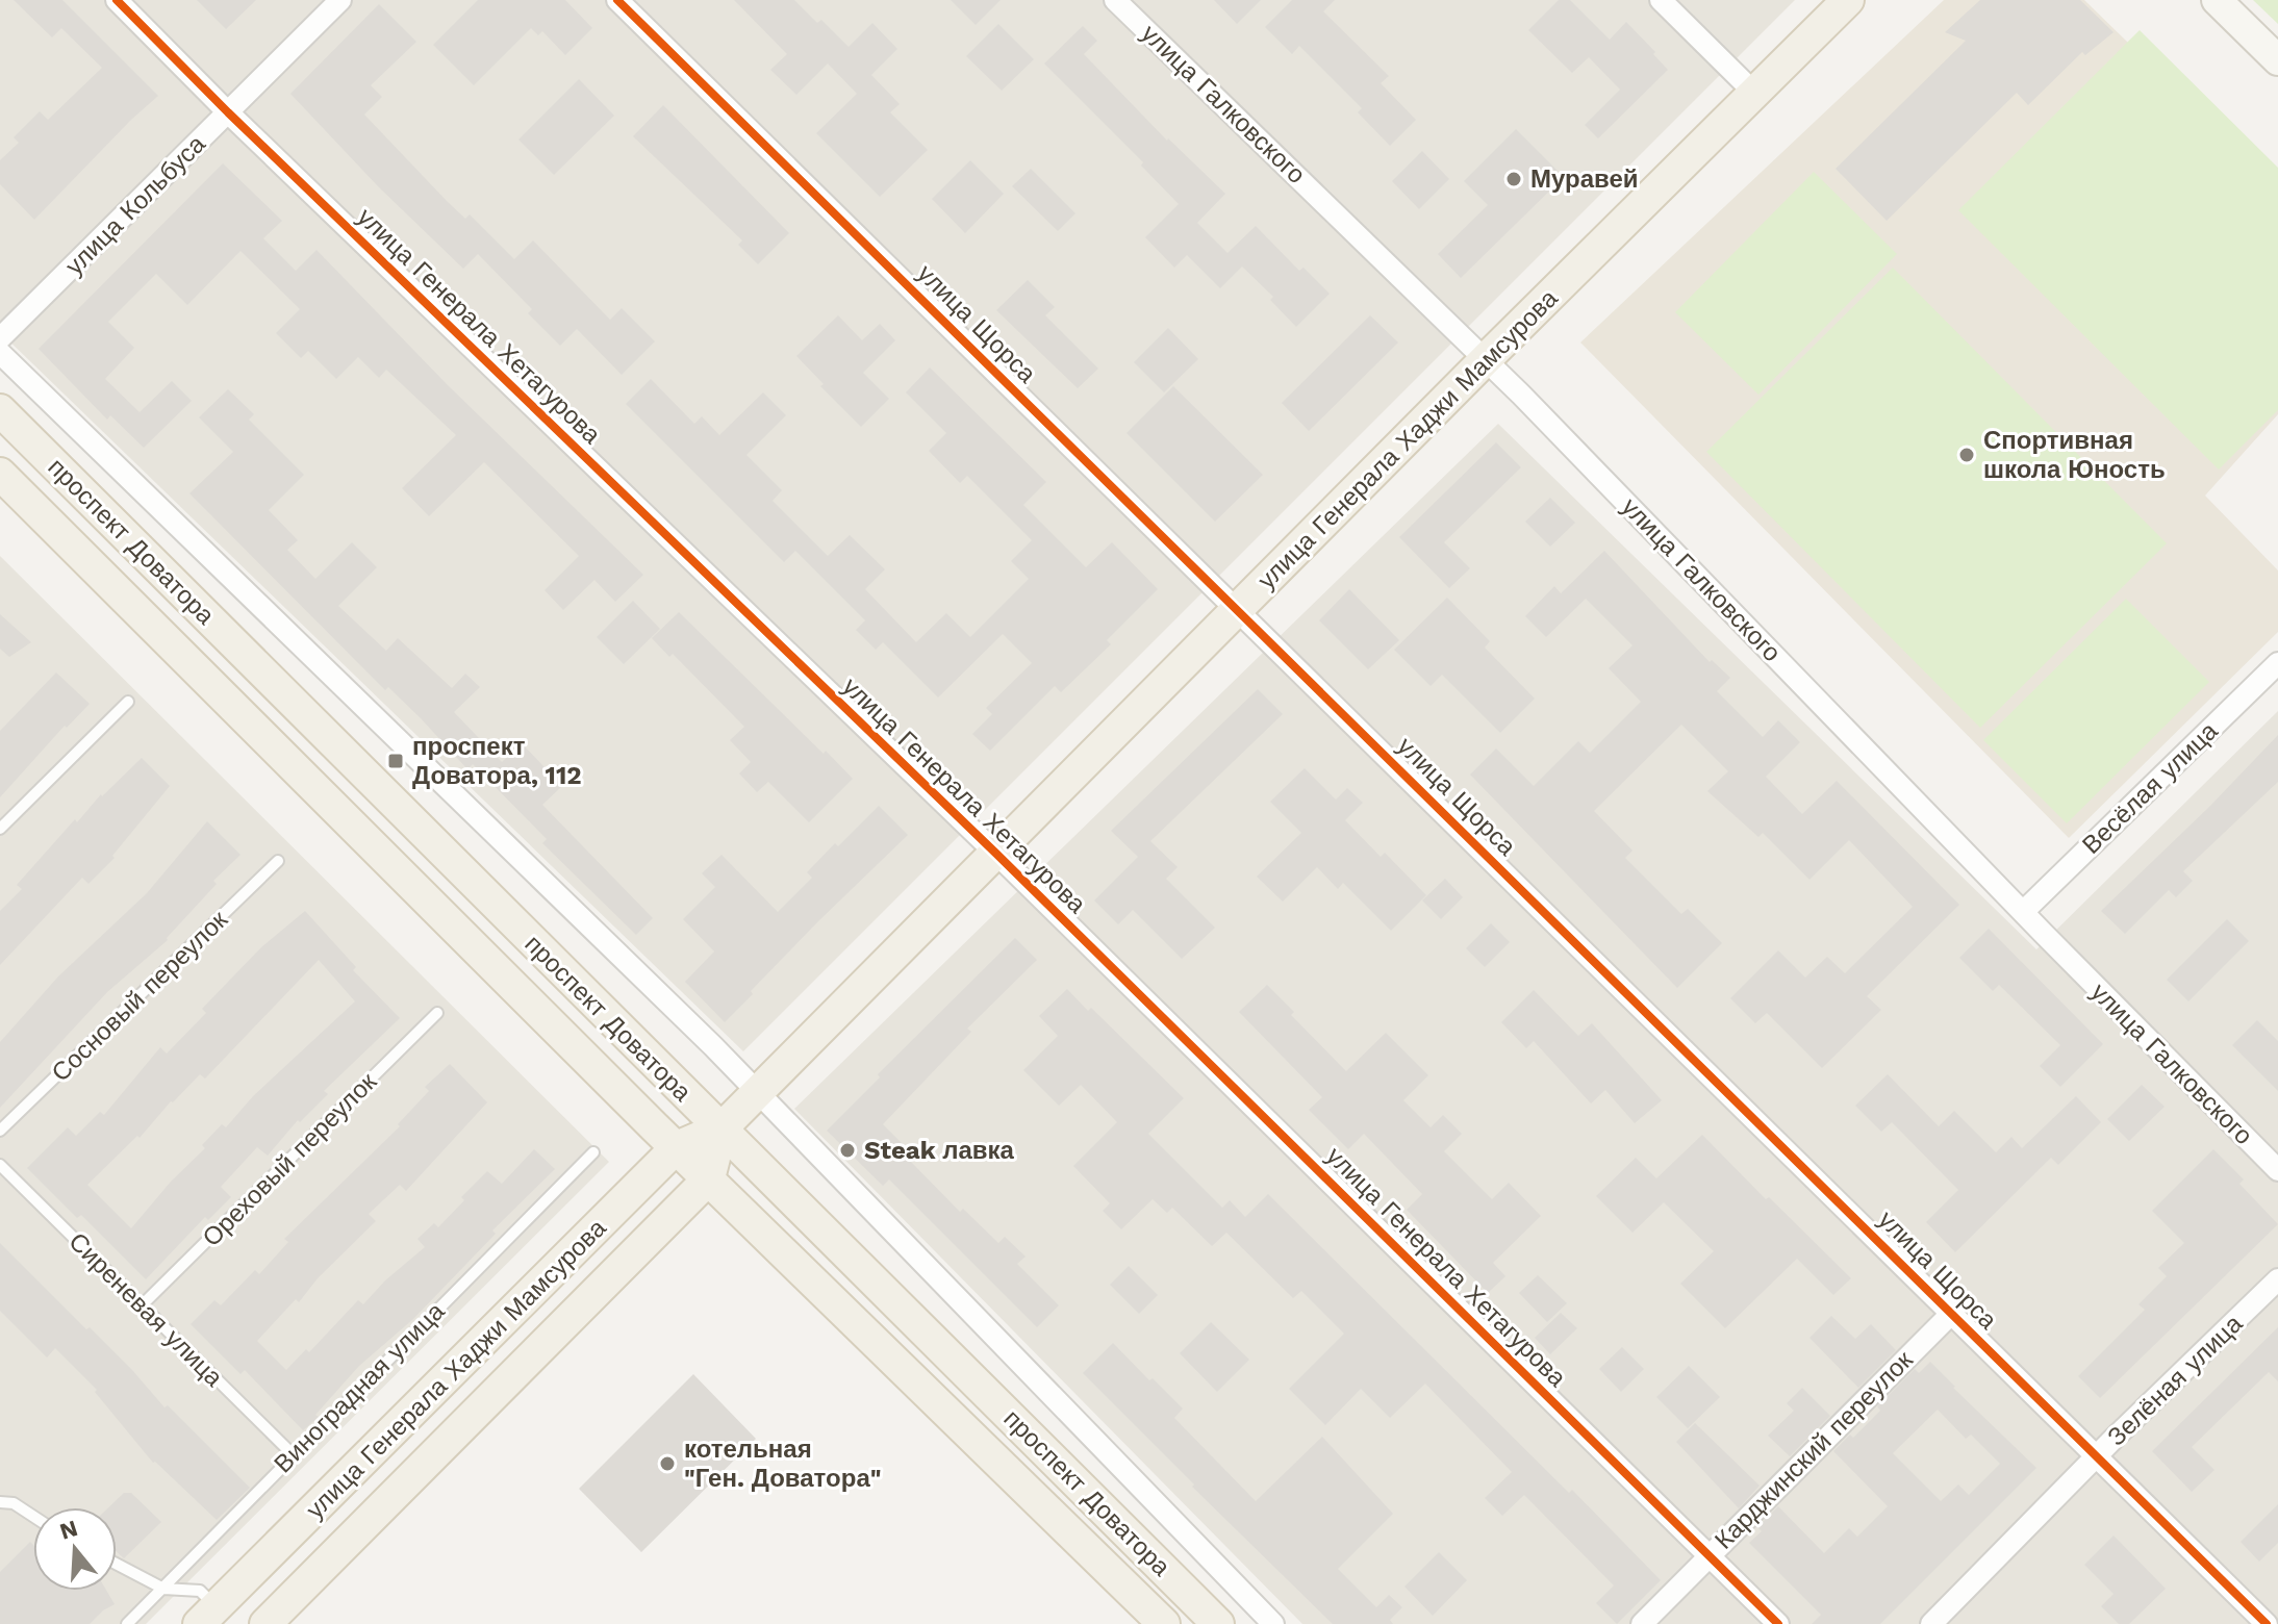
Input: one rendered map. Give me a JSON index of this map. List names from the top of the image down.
{
  "streets": {
    "main road": ["улица Генерала Хаджи Мамсурова", "проспект Доватора"],
    "street": [
      "улица Галковского",
      "улица Кольбуса",
      "улица Щорса",
      "улица Генерала Хетагурова",
      "Весёлая улица",
      "Зелёная улица",
      "Карджинский переулок"
    ],
    "lane": [
      "Сосновый переулок",
      "Ореховый переулок",
      "Сиреневая улица",
      "Виноградная улица"
    ]
  },
  "crossings": [
    ["улица Галковского", "улица Генерала Хаджи Мамсурова"],
    ["улица Галковского", "Весёлая улица"],
    ["улица Кольбуса", "улица Генерала Хетагурова"],
    ["улица Щорса", "улица Генерала Хаджи Мамсурова"],
    ["улица Щорса", "Зелёная улица"],
    ["улица Щорса", "Карджинский переулок"],
    ["улица Генерала Хетагурова", "улица Генерала Хаджи Мамсурова"],
    ["улица Генерала Хетагурова", "Карджинский переулок"],
    ["улица Генерала Хаджи Мамсурова", "проспект Доватора"],
    ["Ореховый переулок", "Сиреневая улица"],
    ["Сиреневая улица", "Виноградная улица"]
  ],
  "places": {
    "other": [
      "Муравей",
      "Спортивная школа Юность",
      "Steak лавка",
      "котельная \"Ген. Доватора\""
    ],
    "transit": ["проспект Доватора, 112"]
  },
  "north": "top"
}
